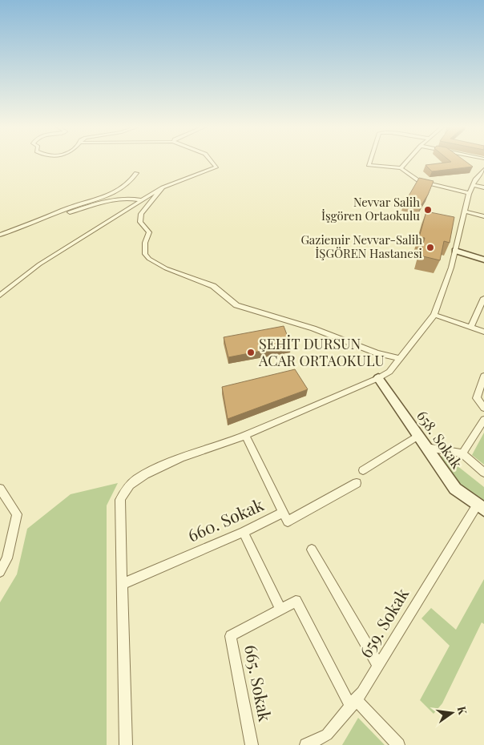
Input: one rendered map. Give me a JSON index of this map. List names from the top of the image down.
{
  "streets": {
    "street": [
      "658. Sokak",
      "660. Sokak",
      "659. Sokak",
      "665. Sokak"
    ]
  },
  "crossings": [
    ["658. Sokak", "659. Sokak"]
  ],
  "places": ["Nevvar Salih İşgören Ortaokulu", "Gaziemir Nevvar-Salih İŞGÖREN Hastanesi", "ŞEHİT DURSUN ACAR ORTAOKULU"],
  "north": "right"
}
